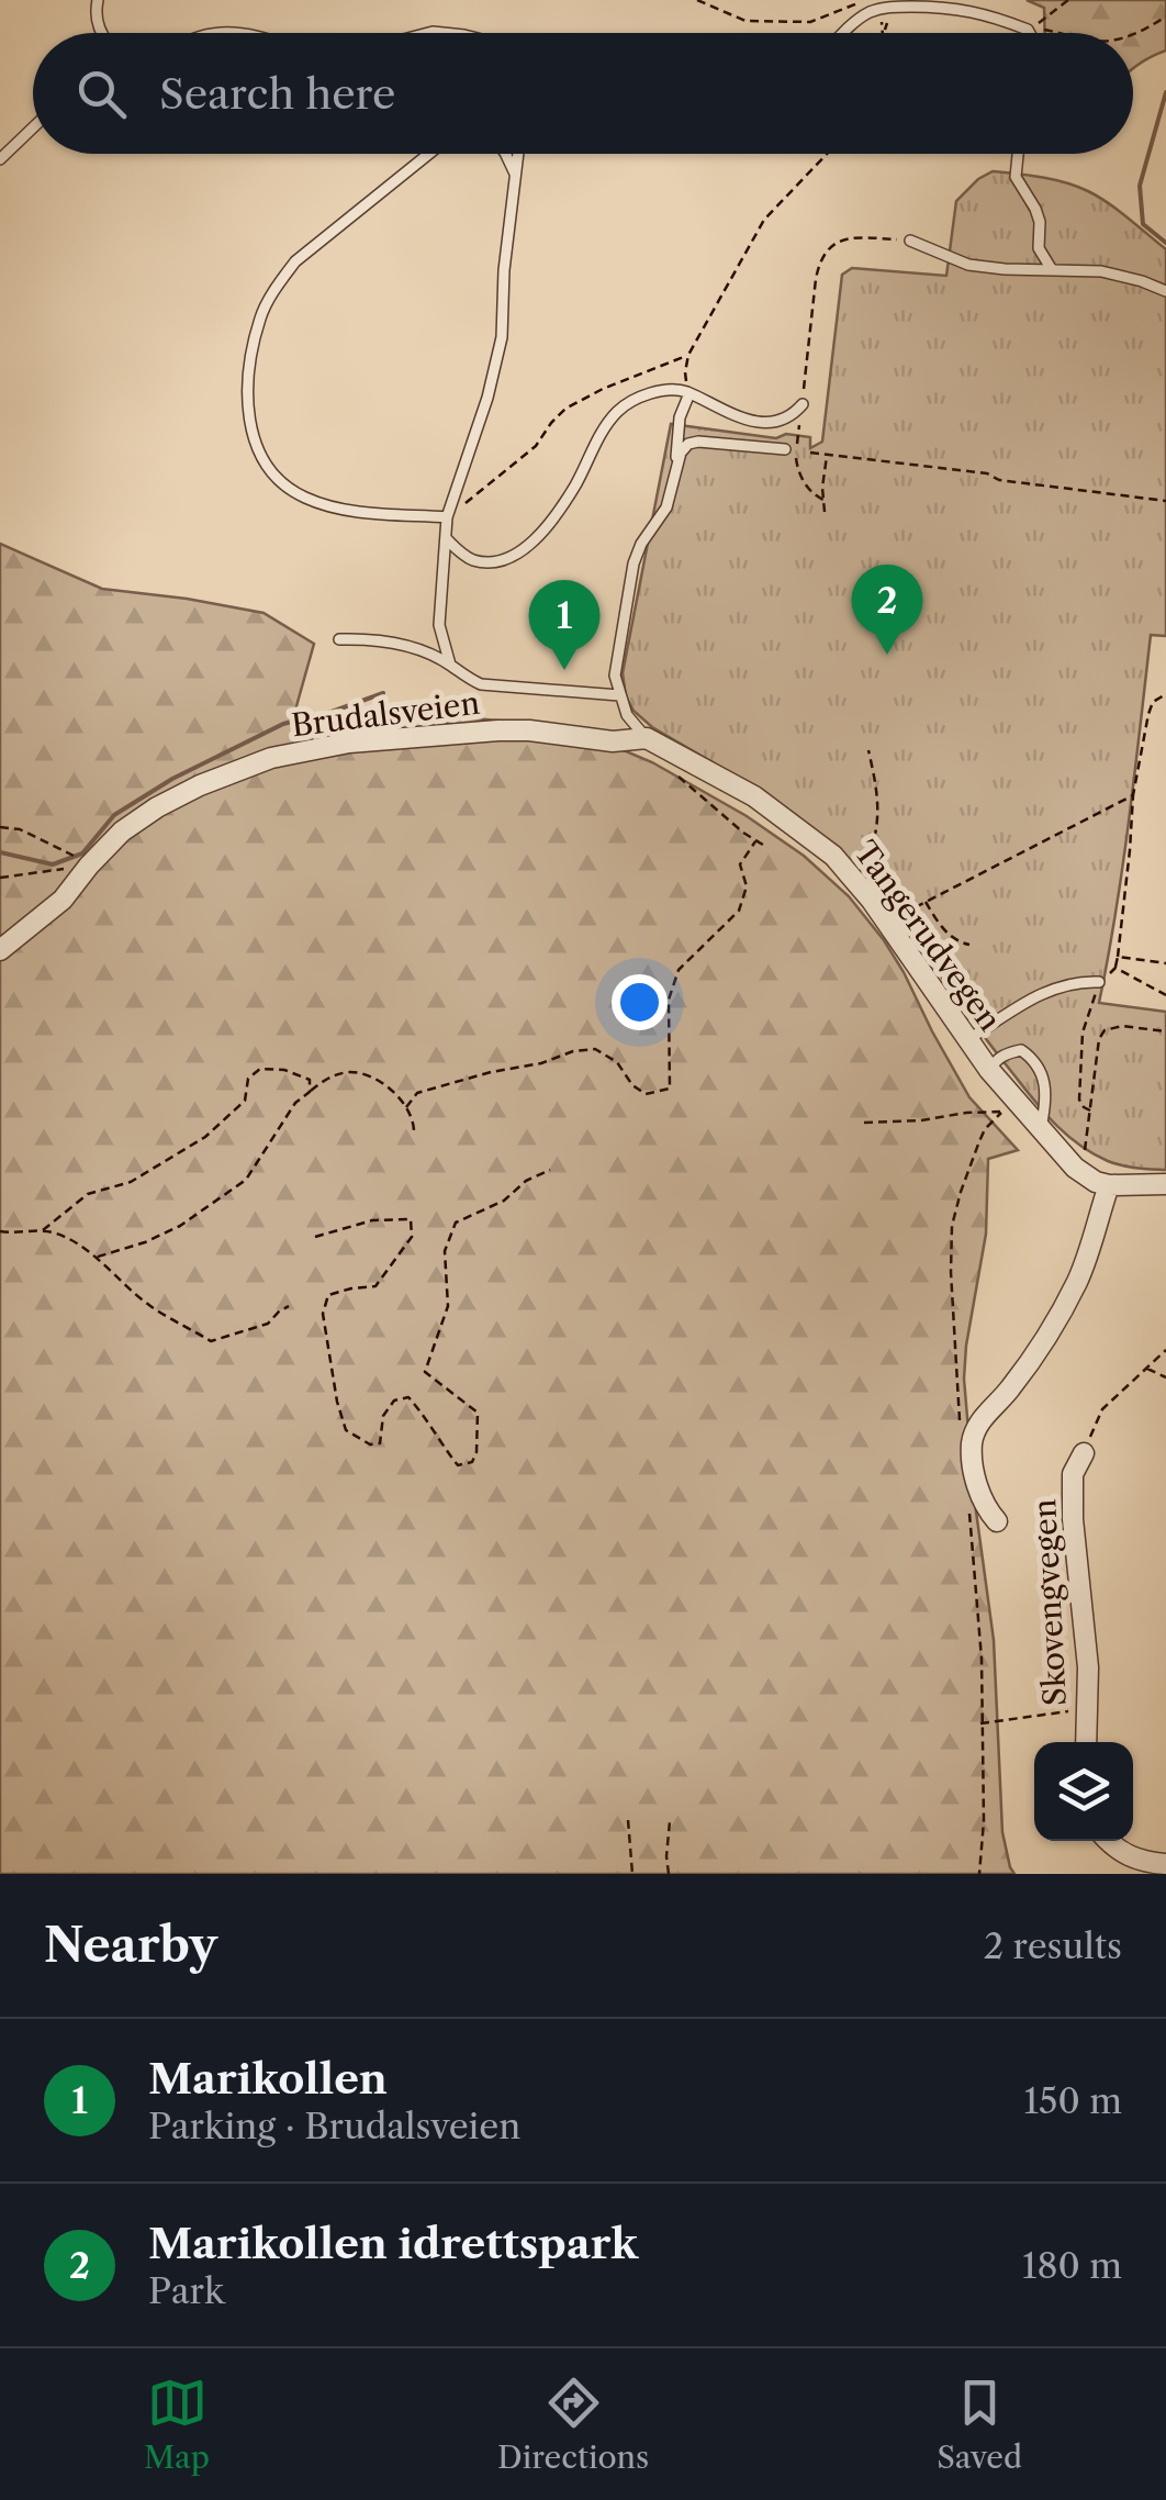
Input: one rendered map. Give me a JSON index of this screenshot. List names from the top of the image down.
{
  "streets": {
    "street": ["Brudalsveien", "Tangerudvegen", "Skovengvegen"]
  },
  "crossings": [
    ["Brudalsveien", "Tangerudvegen"]
  ],
  "page": {
    "search": "Search here",
    "pins": ["2", "1"],
    "heading": ["Nearby", "2 results"],
    "list": [
      {
        "mark": "1",
        "name": "Marikollen",
        "note": "Parking · Brudalsveien",
        "value": "150 m"
      },
      {
        "mark": "2",
        "name": "Marikollen idrettspark",
        "note": "Park",
        "value": "180 m"
      }
    ],
    "nav": ["Map", "Directions", "Saved"]
  }
}
